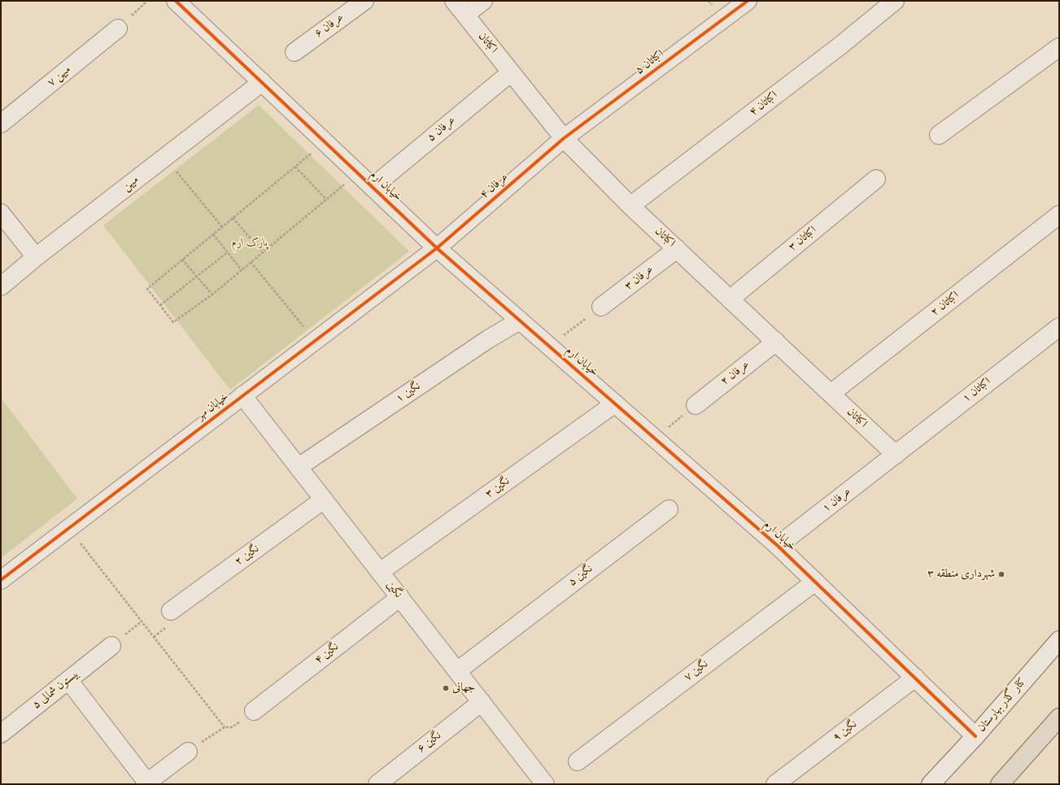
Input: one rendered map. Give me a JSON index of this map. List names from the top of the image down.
{
  "streets": {
    "street": [
      "عرفان ۶",
      "اکباتان",
      "اکباتان ۵",
      "میهن ۷",
      "اکباتان ۴",
      "عرفان ۵",
      "میهن",
      "خیابان ارم",
      "عرفان ۴",
      "اکباتان ۳",
      "عرفان ۳",
      "اکباتان ۲",
      "عرفان ۲",
      "اکباتان ۱",
      "نگین ۱",
      "خیابان مهر",
      "نگین ۳",
      "عرفان ۱",
      "نگین ۲",
      "نگین ۵",
      "نگین",
      "نگین ۴",
      "نگین ۷",
      "بیستون شمالی ۵",
      "کنار گذر بهارستان",
      "نگین ۹",
      "نگین ۶"
    ]
  },
  "crossings": [
    ["اکباتان", "اکباتان ۵"],
    ["اکباتان", "اکباتان ۴"],
    ["اکباتان", "عرفان ۵"],
    ["اکباتان", "عرفان ۴"],
    ["اکباتان", "اکباتان ۳"],
    ["اکباتان", "عرفان ۳"],
    ["اکباتان", "اکباتان ۲"],
    ["اکباتان", "عرفان ۲"],
    ["اکباتان", "اکباتان ۱"],
    ["اکباتان", "عرفان ۱"],
    ["اکباتان ۵", "عرفان ۴"],
    ["عرفان ۵", "خیابان ارم"],
    ["میهن", "خیابان ارم"],
    ["خیابان ارم", "عرفان ۴"],
    ["خیابان ارم", "نگین ۱"],
    ["خیابان ارم", "خیابان مهر"],
    ["خیابان ارم", "نگین ۳"],
    ["خیابان ارم", "عرفان ۱"],
    ["خیابان ارم", "نگین ۷"],
    ["خیابان ارم", "کنار گذر بهارستان"],
    ["خیابان ارم", "نگین ۹"],
    ["عرفان ۴", "خیابان مهر"],
    ["اکباتان ۱", "عرفان ۱"],
    ["نگین ۱", "نگین"],
    ["خیابان مهر", "نگین"],
    ["نگین ۳", "نگین"],
    ["نگین ۲", "نگین"],
    ["نگین ۵", "نگین"],
    ["نگین", "نگین ۴"],
    ["نگین", "نگین ۶"]
  ],
  "parks": ["پارک ارم"],
  "places": ["شهرداری منطقه ۳", "جهانی"]
}
